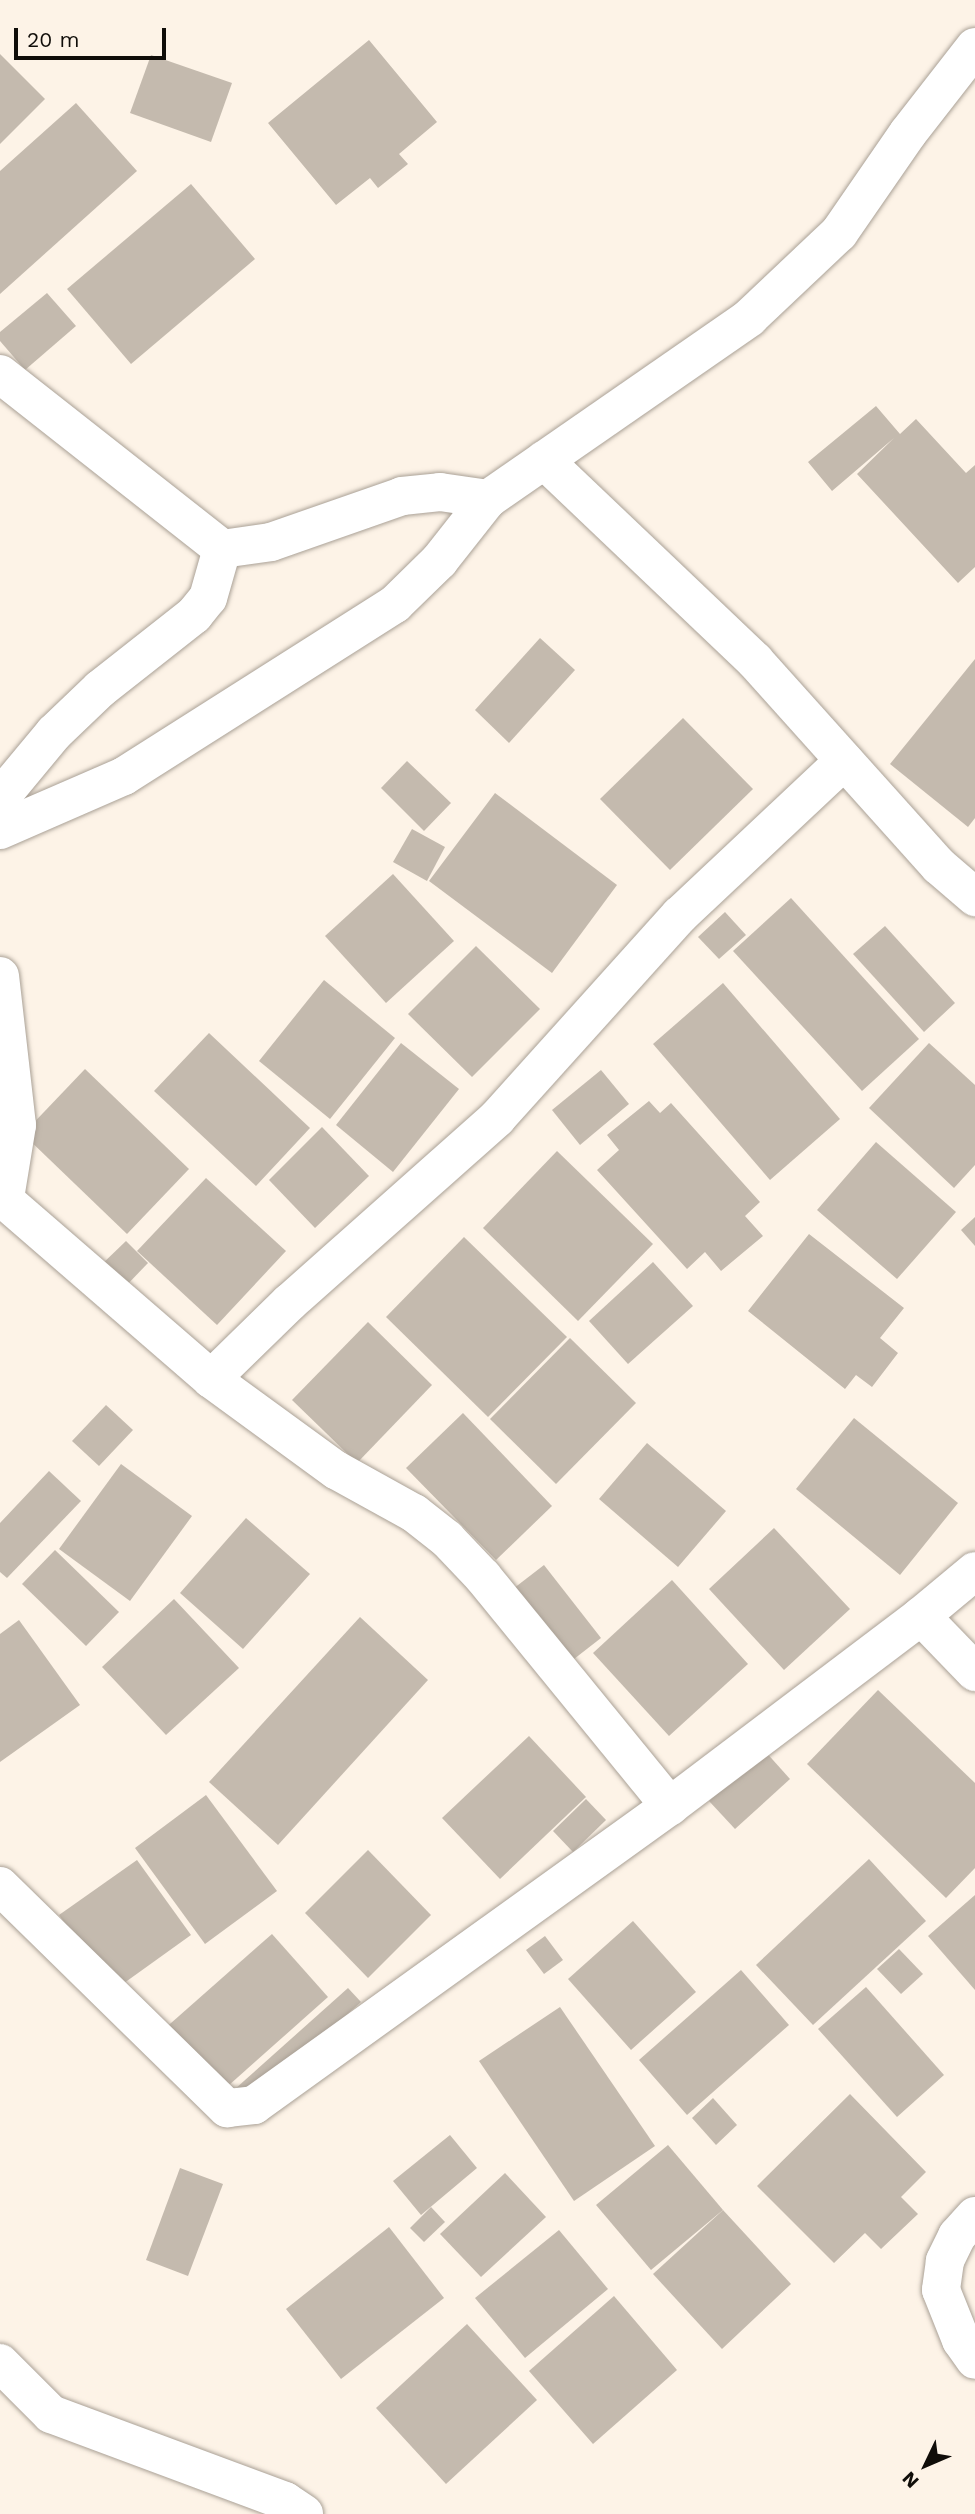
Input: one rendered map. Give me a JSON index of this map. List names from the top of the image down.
{
  "scale_bar": "20 m",
  "north": "bottom left"
}
